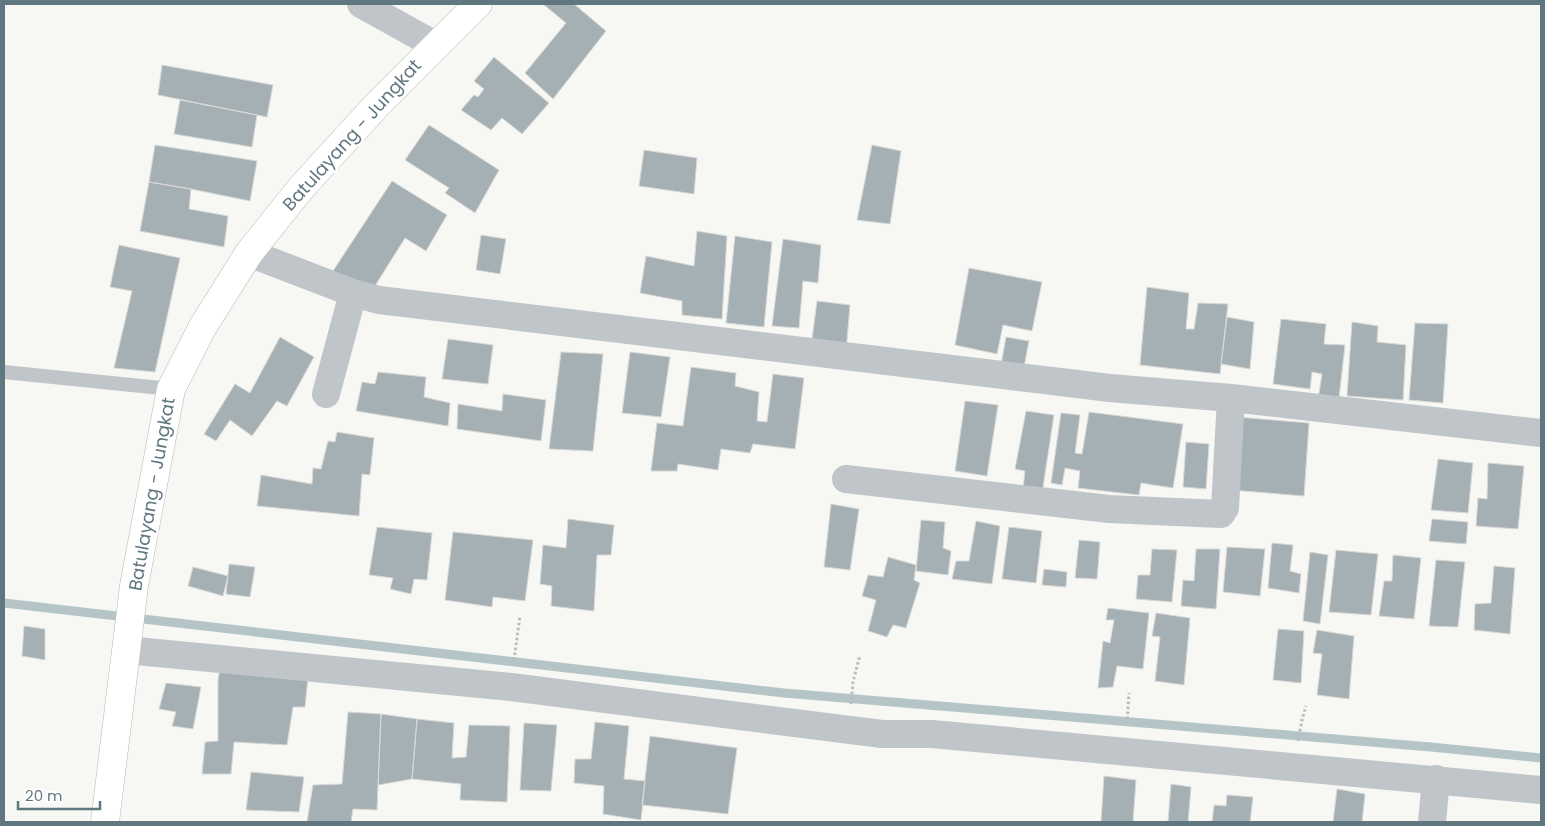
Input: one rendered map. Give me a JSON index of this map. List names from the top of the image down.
{
  "streets": {
    "highway": ["Batulayang - Jungkat"]
  },
  "scale_bar": "20 m"
}
